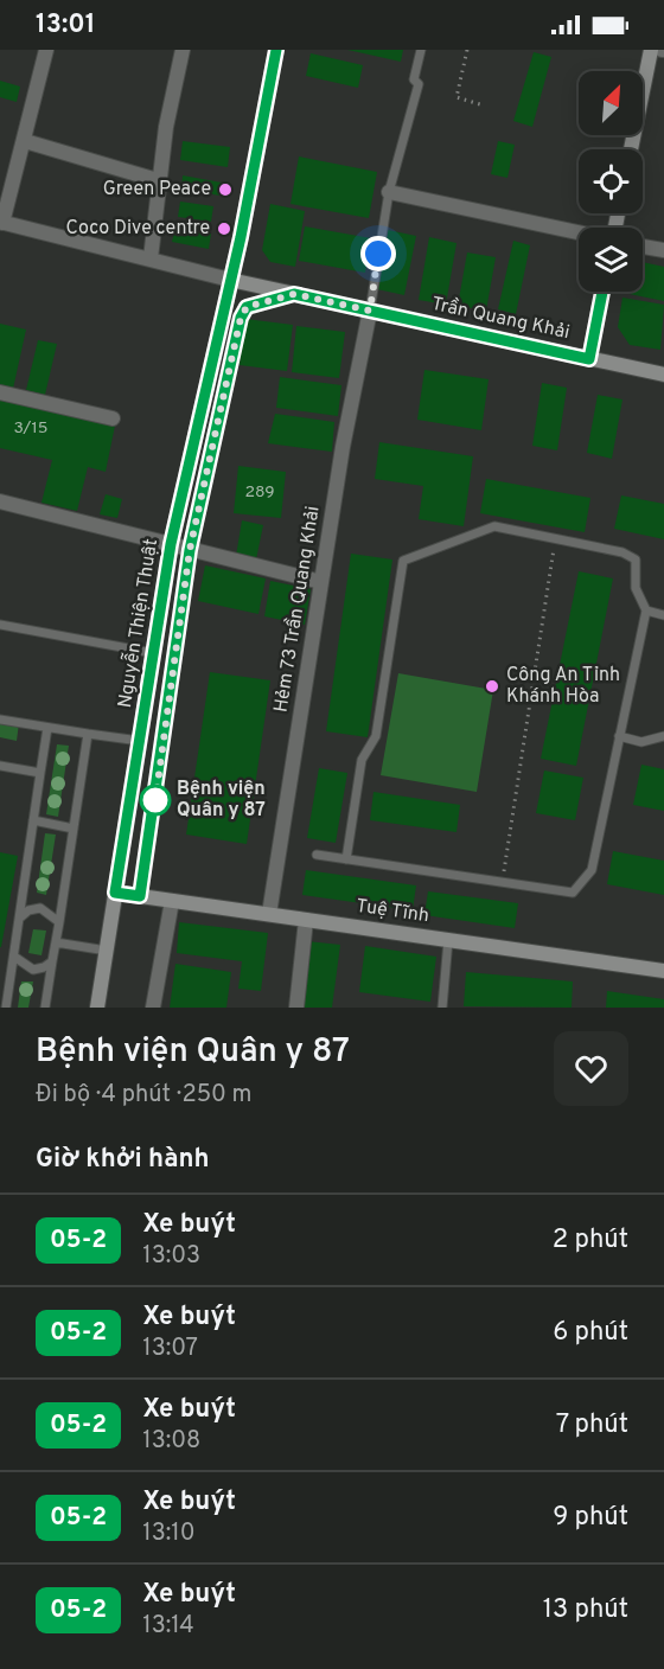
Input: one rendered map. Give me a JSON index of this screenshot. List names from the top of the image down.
{
  "streets": {
    "street": [
      "Trần Quang Khải",
      "Hẻm 73 Trần Quang Khải",
      "Nguyễn Thiện Thuật",
      "Tuệ Tĩnh"
    ]
  },
  "crossings": [
    ["Trần Quang Khải", "Hẻm 73 Trần Quang Khải"],
    ["Hẻm 73 Trần Quang Khải", "Tuệ Tĩnh"],
    ["Nguyễn Thiện Thuật", "Tuệ Tĩnh"]
  ],
  "places": [
    "Green Peace",
    "Coco Dive centre",
    "Công An Tỉnh Khánh Hòa",
    "Bệnh viện Quân y 87"
  ],
  "lines": ["bus line 05-2"],
  "house_numbers": ["3/15", "289"],
  "north": "top right",
  "page": {
    "status": "13:01",
    "heading": [
      ["Bệnh viện Quân y 87", "Đi bộ · 4 phút · 250 m"],
      "Giờ khởi hành"
    ],
    "list": [
      {
        "mark": "05-2",
        "name": "Xe buýt",
        "note": "13:03",
        "value": "2 phút"
      },
      {
        "mark": "05-2",
        "name": "Xe buýt",
        "note": "13:07",
        "value": "6 phút"
      },
      {
        "mark": "05-2",
        "name": "Xe buýt",
        "note": "13:08",
        "value": "7 phút"
      },
      {
        "mark": "05-2",
        "name": "Xe buýt",
        "note": "13:10",
        "value": "9 phút"
      },
      {
        "mark": "05-2",
        "name": "Xe buýt",
        "note": "13:14",
        "value": "13 phút"
      }
    ]
  }
}
